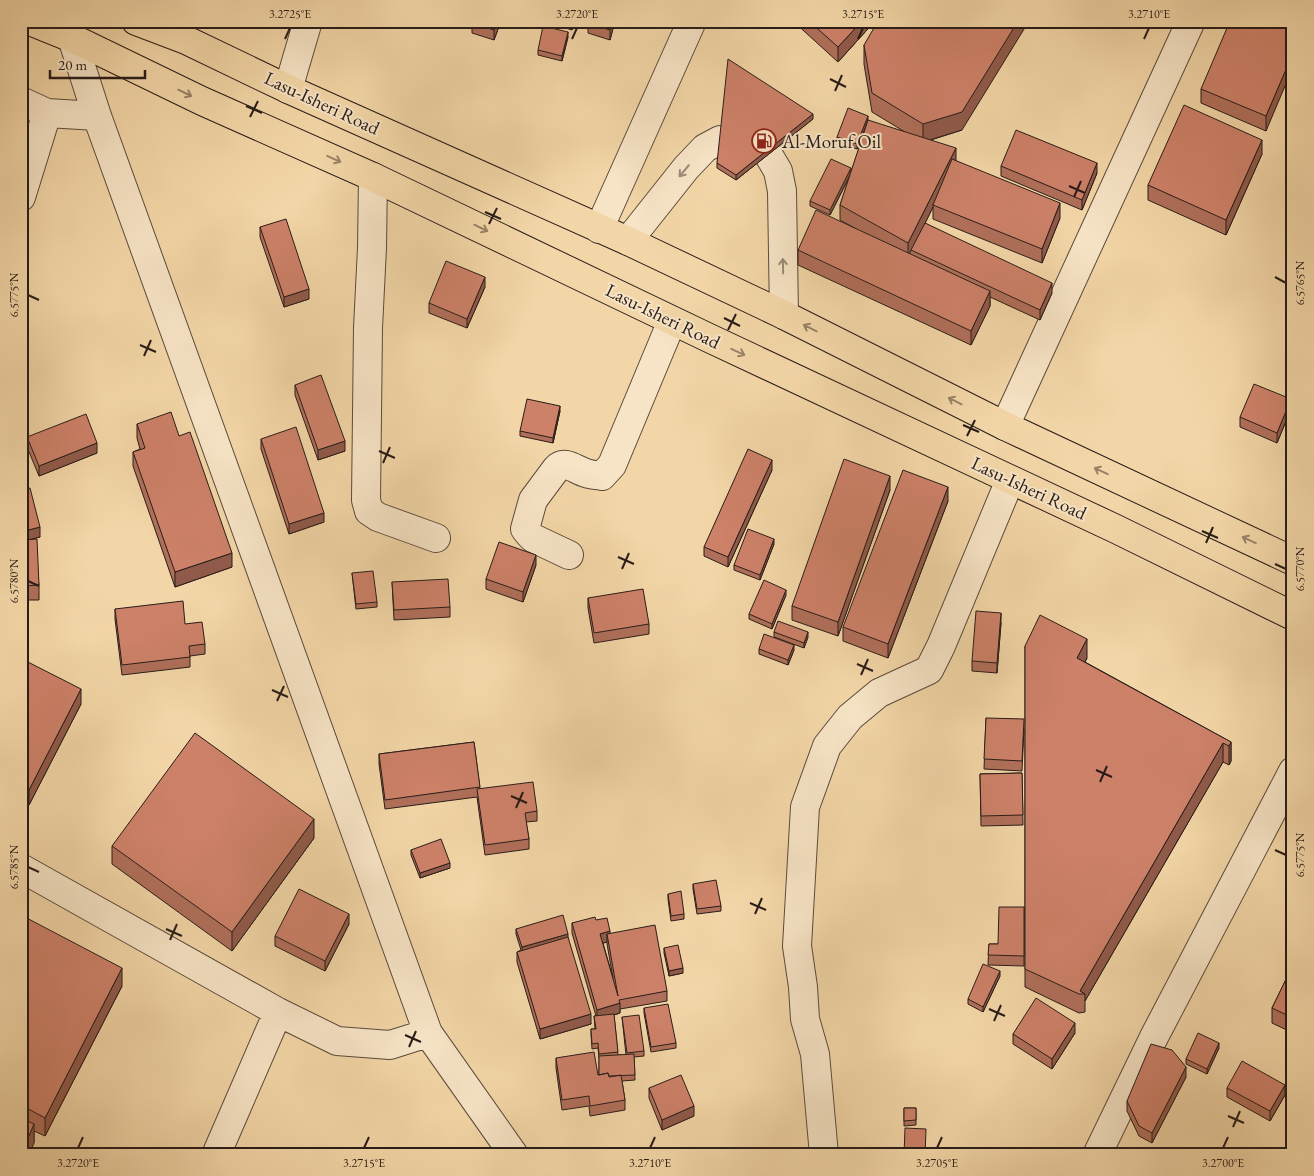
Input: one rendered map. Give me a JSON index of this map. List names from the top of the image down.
{
  "streets": {
    "main road": ["Lasu-Isheri Road"]
  },
  "places": {
    "fuel station": ["Al-Moruf Oil"]
  },
  "scale_bar": "20 m",
  "coordinates": [
    "3.2725°E",
    "3.2720°E",
    "3.2715°E",
    "3.2710°E",
    "6.5765°N",
    "6.5775°N",
    "6.5770°N",
    "6.5780°N",
    "6.5785°N",
    "3.2705°E",
    "3.2700°E"
  ]
}
